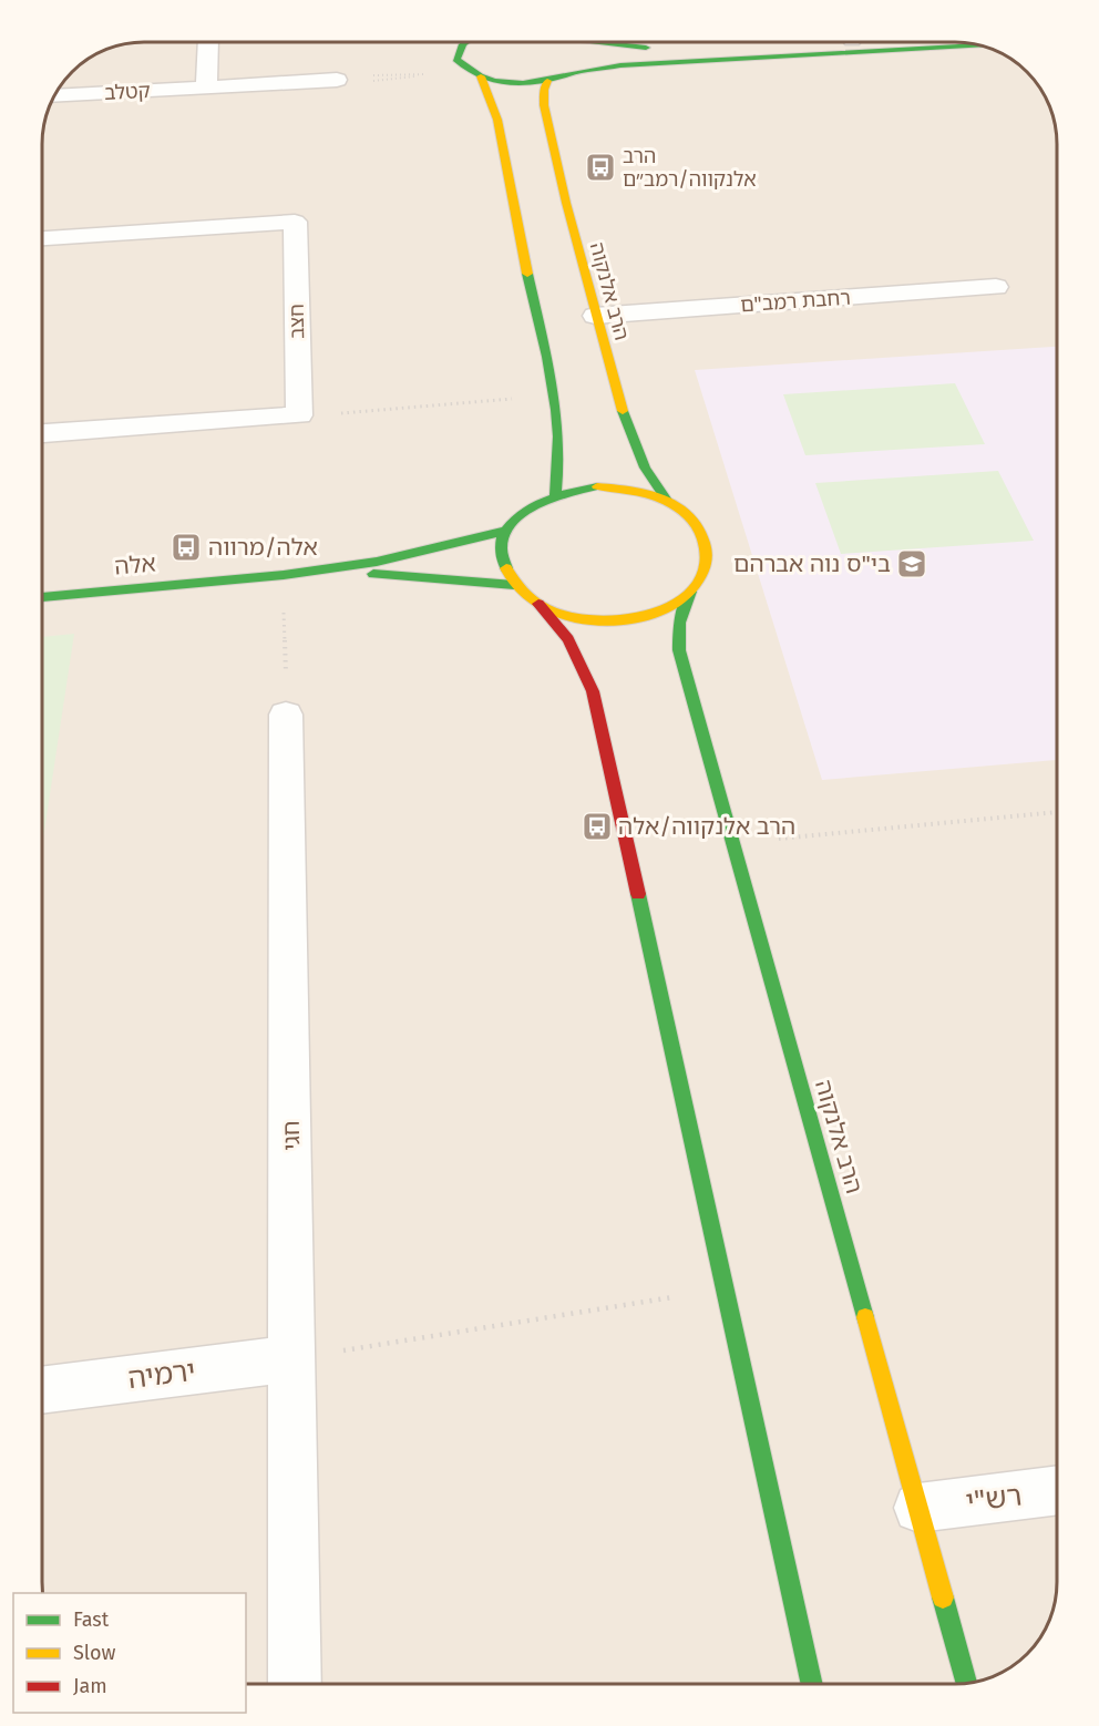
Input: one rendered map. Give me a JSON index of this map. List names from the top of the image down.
{
  "streets": {
    "main road": ["הרב אלנקוה", "אלה"],
    "street": [
      "קטלב",
      "רחבת רמב\"ם",
      "חצב",
      "חגי",
      "ירמיה",
      "רש\"י"
    ]
  },
  "crossings": [
    ["הרב אלנקוה", "רחבת רמב\"ם"],
    ["הרב אלנקוה", "אלה"],
    ["הרב אלנקוה", "רש\"י"],
    ["חגי", "ירמיה"]
  ],
  "places": {
    "bus stop": ["הרב אלנקווה/רמב״ם", "אלה/מרווה", "הרב אלנקווה/אלה"],
    "school or university": ["בי\"ס נוה אברהם"]
  },
  "legend": ["Fast", "Slow", "Jam"]
}
